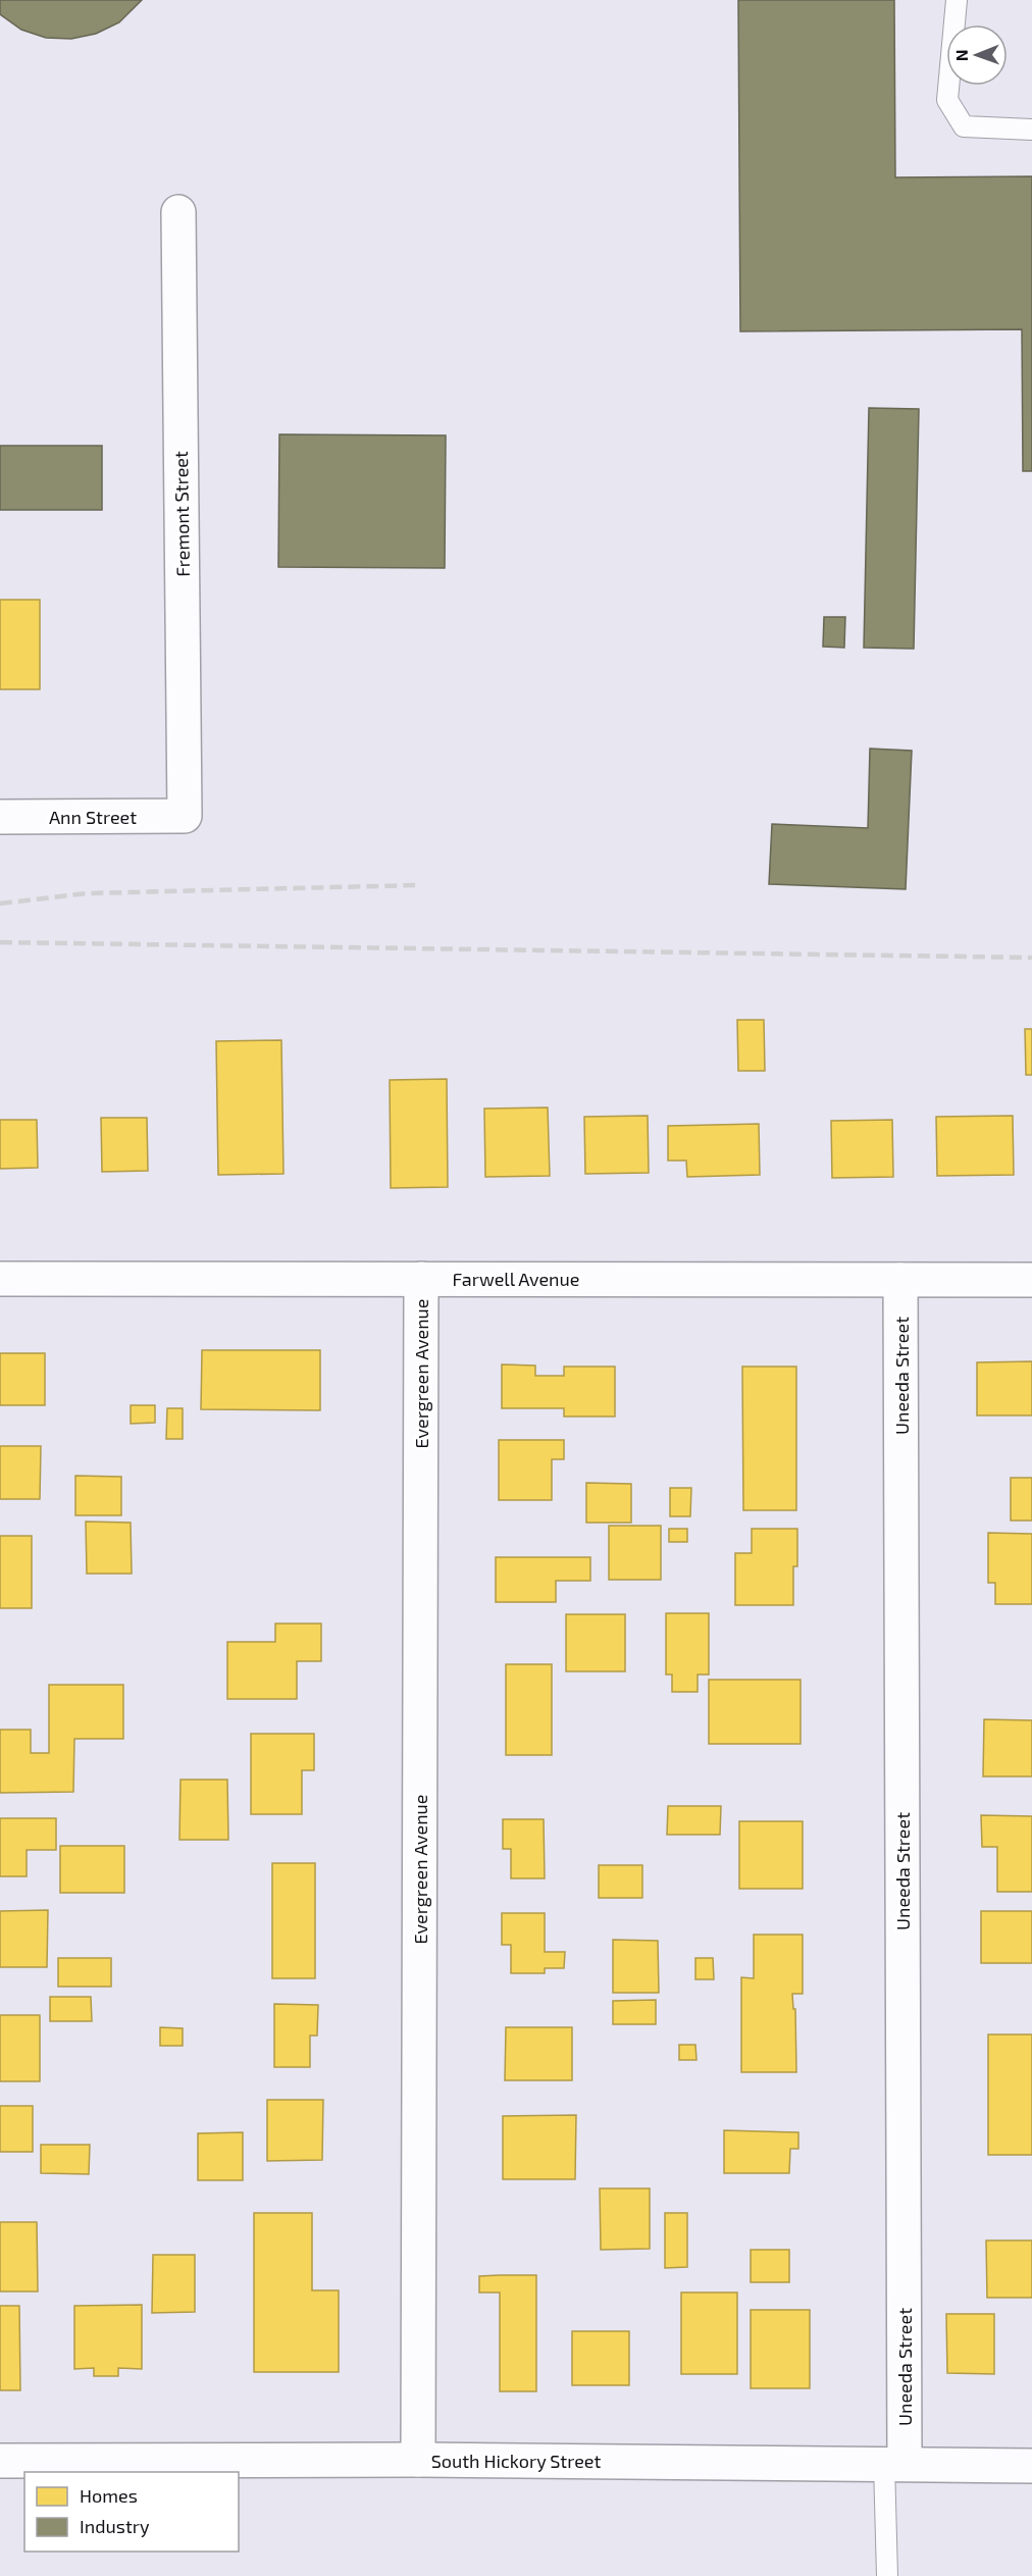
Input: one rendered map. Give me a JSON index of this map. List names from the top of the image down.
{
  "streets": {
    "street": [
      "Fremont Street",
      "Ann Street",
      "Farwell Avenue",
      "Evergreen Avenue",
      "Uneeda Street",
      "South Hickory Street"
    ]
  },
  "crossings": [
    ["Fremont Street", "Ann Street"],
    ["Farwell Avenue", "Evergreen Avenue"],
    ["Farwell Avenue", "Uneeda Street"],
    ["Evergreen Avenue", "South Hickory Street"],
    ["Uneeda Street", "South Hickory Street"]
  ],
  "legend": ["Homes", "Industry"],
  "north": "left"
}
